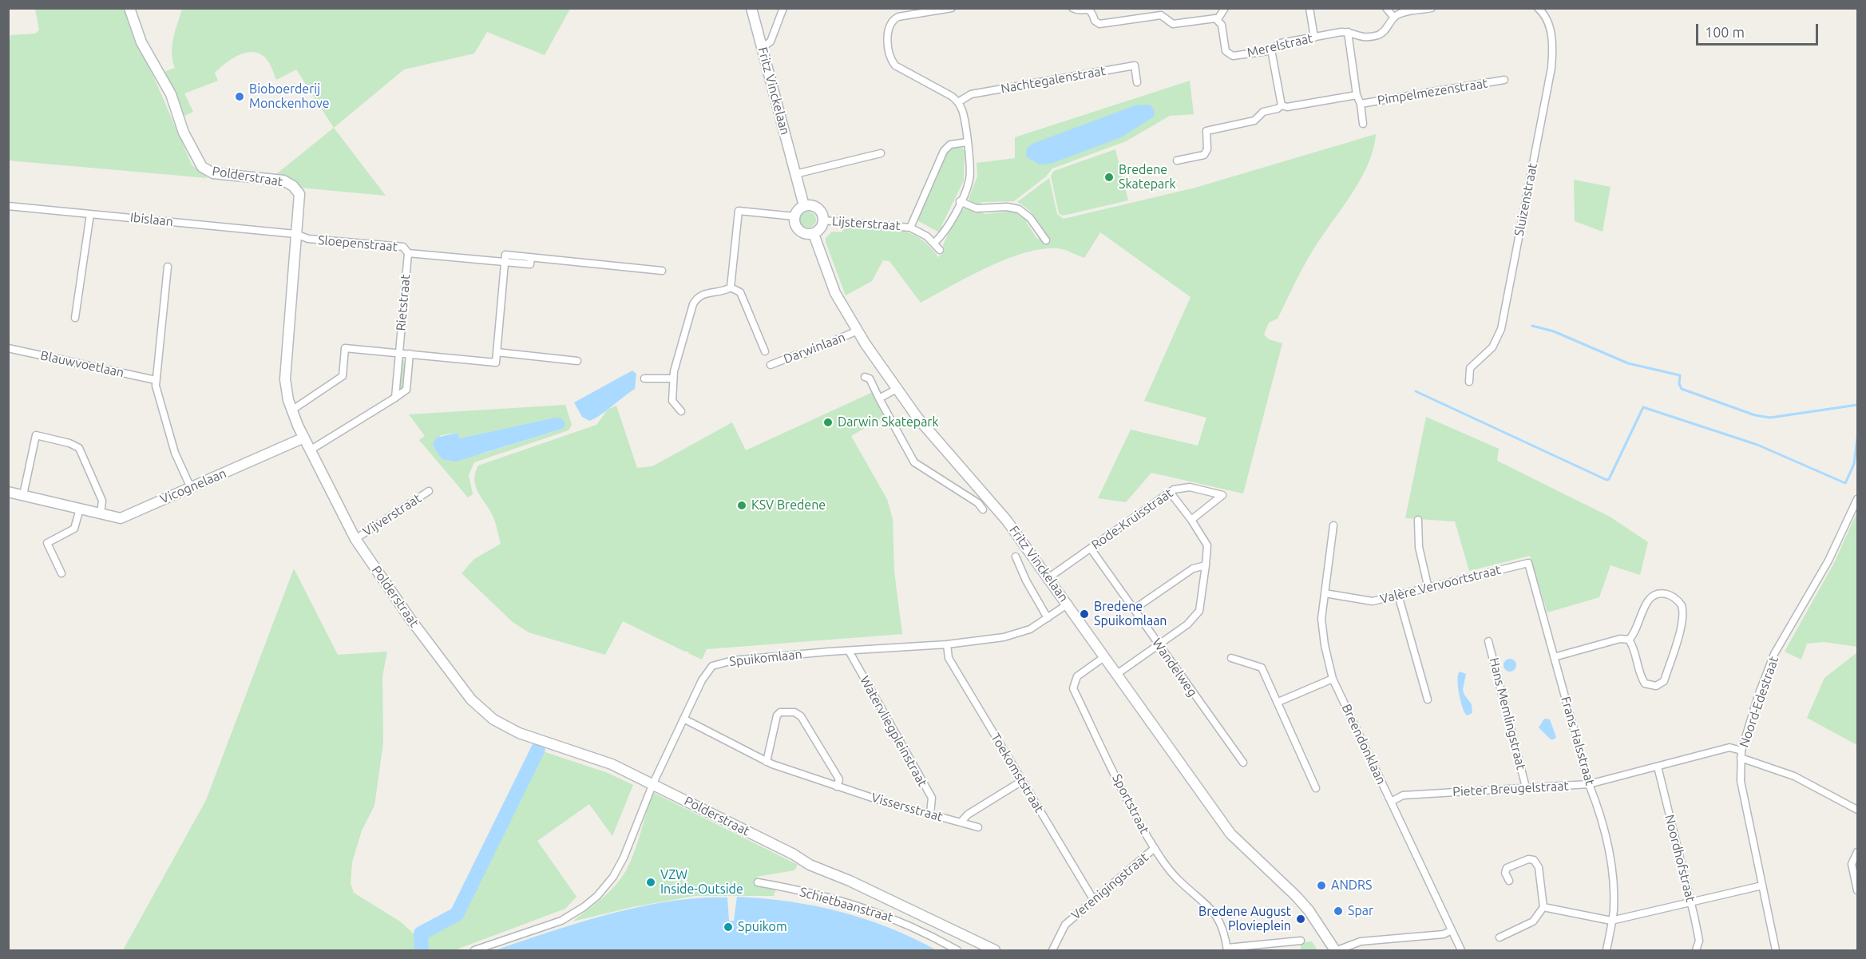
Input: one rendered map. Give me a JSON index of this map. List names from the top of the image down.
{
  "streets": {
    "street": [
      "Merelstraat",
      "Nachtegalenstraat",
      "Fritz Vinckelaan",
      "Pimpelmezenstraat",
      "Polderstraat",
      "Sluizenstraat",
      "Ibislaan",
      "Lijsterstraat",
      "Sloepenstraat",
      "Rietstraat",
      "Darwinlaan",
      "Blauwvoetlaan",
      "Vicognelaan",
      "Vijverstraat",
      "Rode-Kruisstraat",
      "Valère Vervoortstraat",
      "Spuikomlaan",
      "Wandelweg",
      "Noord-Edestraat",
      "Hans Memlingstraat",
      "Watervliegpleinstraat",
      "Frans Halsstraat",
      "Breendonklaan",
      "Toekomststraat",
      "Pieter Breugelstraat",
      "Sportstraat",
      "Vissersstraat",
      "Noordhofstraat",
      "Verenigingstraat",
      "Schietbaanstraat"
    ]
  },
  "crossings": [
    ["Fritz Vinckelaan", "Lijsterstraat"],
    ["Fritz Vinckelaan", "Darwinlaan"],
    ["Fritz Vinckelaan", "Rode-Kruisstraat"],
    ["Fritz Vinckelaan", "Spuikomlaan"],
    ["Fritz Vinckelaan", "Sportstraat"],
    ["Polderstraat", "Ibislaan"],
    ["Polderstraat", "Sloepenstraat"],
    ["Polderstraat", "Vicognelaan"],
    ["Polderstraat", "Vijverstraat"],
    ["Polderstraat", "Spuikomlaan"],
    ["Ibislaan", "Sloepenstraat"],
    ["Sloepenstraat", "Rietstraat"],
    ["Rode-Kruisstraat", "Wandelweg"],
    ["Valère Vervoortstraat", "Frans Halsstraat"],
    ["Valère Vervoortstraat", "Breendonklaan"],
    ["Spuikomlaan", "Watervliegpleinstraat"],
    ["Spuikomlaan", "Toekomststraat"],
    ["Spuikomlaan", "Vissersstraat"],
    ["Noord-Edestraat", "Pieter Breugelstraat"],
    ["Hans Memlingstraat", "Pieter Breugelstraat"],
    ["Watervliegpleinstraat", "Vissersstraat"],
    ["Frans Halsstraat", "Pieter Breugelstraat"],
    ["Breendonklaan", "Pieter Breugelstraat"],
    ["Toekomststraat", "Verenigingstraat"],
    ["Pieter Breugelstraat", "Noordhofstraat"],
    ["Sportstraat", "Verenigingstraat"]
  ],
  "places": [
    "Bioboerderij Monckenhove",
    "Bredene Skatepark",
    "Darwin Skatepark",
    "KSV Bredene",
    "Bredene Spuikomlaan",
    "VZW Inside-Outside",
    "ANDRS",
    "Spar",
    "Bredene August Plovieplein",
    "Spuikom"
  ],
  "scale_bar": "100 m"
}
